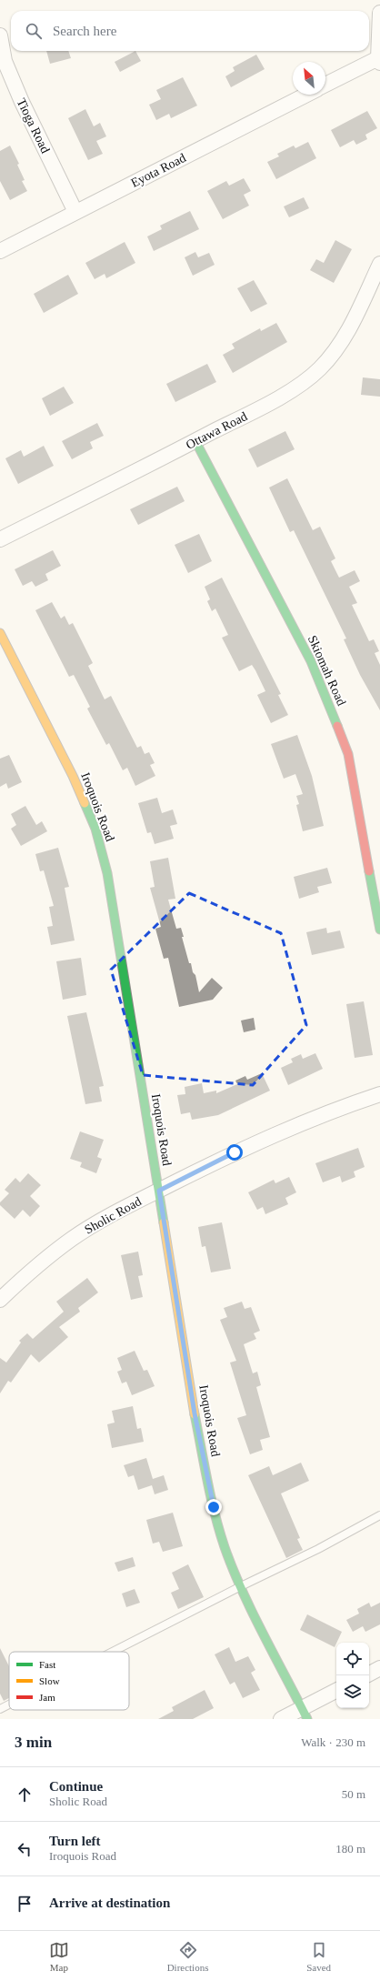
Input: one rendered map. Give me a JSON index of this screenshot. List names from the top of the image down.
{
  "streets": {
    "street": [
      "Tioga Road",
      "Eyota Road",
      "Ottawa Road",
      "Skiomah Road",
      "Iroquois Road",
      "Sholic Road"
    ]
  },
  "crossings": [
    ["Tioga Road", "Eyota Road"],
    ["Ottawa Road", "Skiomah Road"],
    ["Iroquois Road", "Sholic Road"]
  ],
  "legend": ["Fast", "Slow", "Jam"],
  "north": "top left",
  "page": {
    "search": "Search here",
    "heading": ["3 min", "Walk · 230 m"],
    "list": [
      ["Continue", "Sholic Road", "50 m"],
      ["Turn left", "Iroquois Road", "180 m"],
      "Arrive at destination"
    ],
    "nav": ["Map", "Directions", "Saved"]
  }
}
